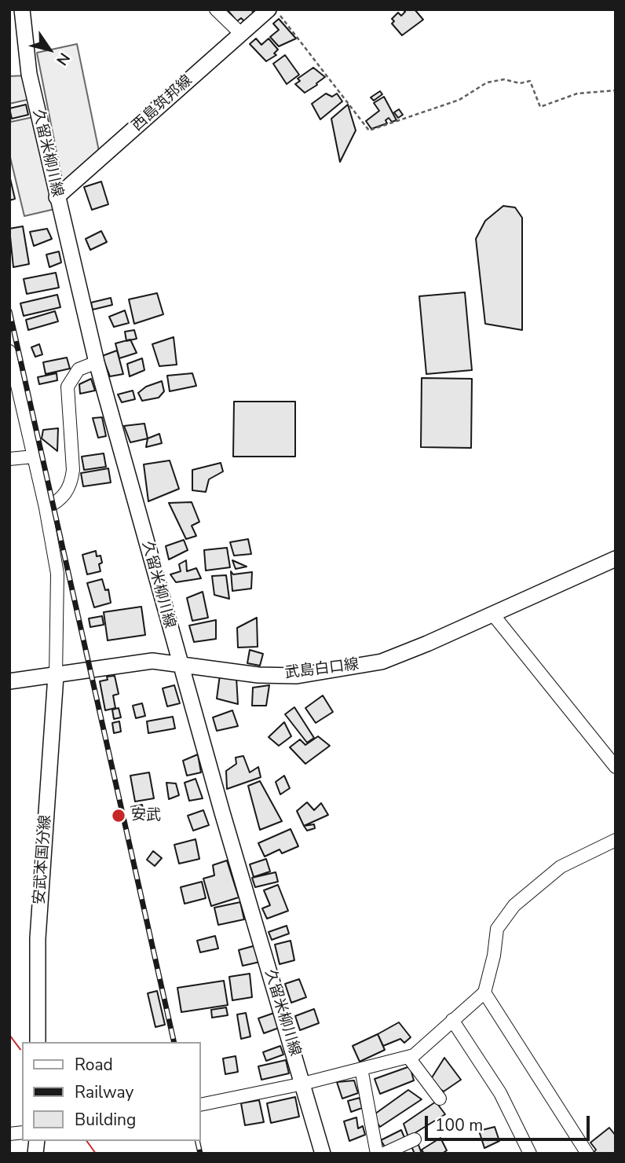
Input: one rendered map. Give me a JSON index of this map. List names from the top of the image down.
{
  "streets": {
    "main road": [
      "西島筑邦線",
      "久留米柳川線",
      "武島白口線",
      "安武本国分線"
    ]
  },
  "crossings": [
    ["西島筑邦線", "久留米柳川線"],
    ["久留米柳川線", "武島白口線"],
    ["武島白口線", "安武本国分線"]
  ],
  "places": ["安武"],
  "legend": ["Road", "Railway", "Building"],
  "scale_bar": "100 m",
  "north": "bottom right"
}
